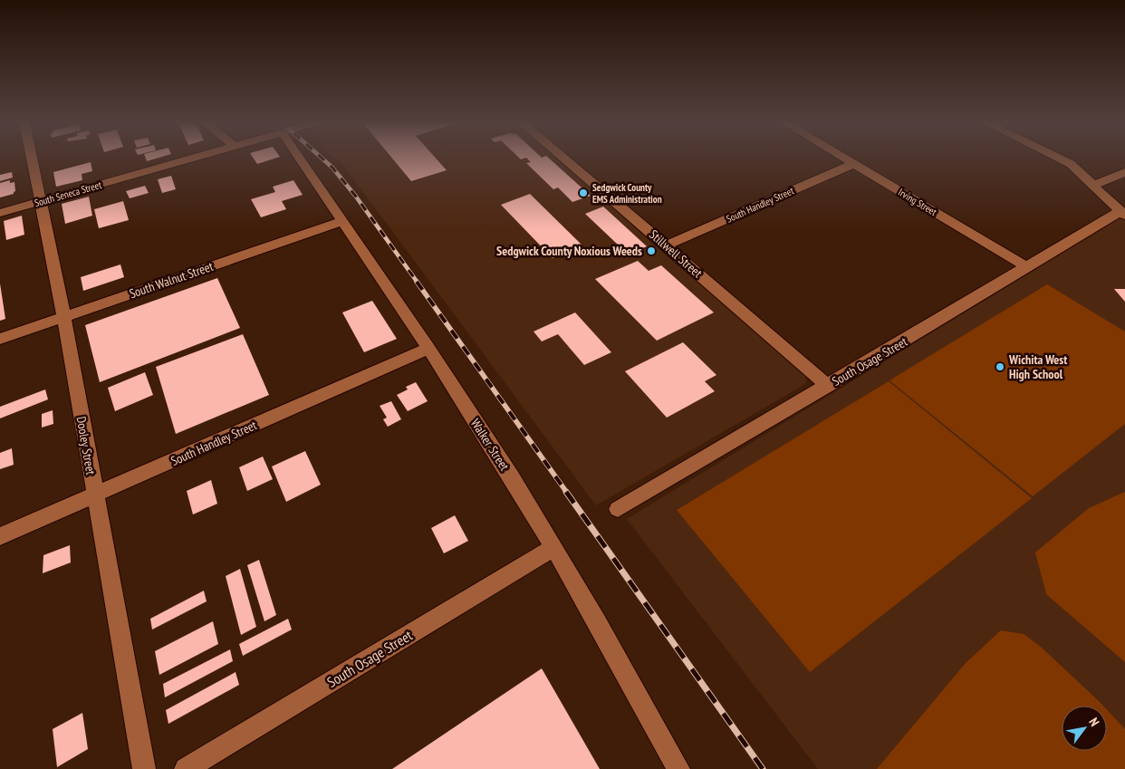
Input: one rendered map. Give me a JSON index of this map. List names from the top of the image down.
{
  "streets": {
    "street": [
      "South Seneca Street",
      "Irving Street",
      "South Handley Street",
      "Stillwell Street",
      "South Walnut Street",
      "South Osage Street",
      "Walker Street",
      "Dooley Street"
    ]
  },
  "crossings": [
    ["South Seneca Street", "Dooley Street"],
    ["Irving Street", "South Handley Street"],
    ["Irving Street", "South Osage Street"],
    ["South Handley Street", "Stillwell Street"],
    ["South Handley Street", "Walker Street"],
    ["South Handley Street", "Dooley Street"],
    ["Stillwell Street", "South Osage Street"],
    ["South Walnut Street", "Walker Street"],
    ["South Walnut Street", "Dooley Street"],
    ["South Osage Street", "Walker Street"]
  ],
  "places": ["Sedgwick County EMS Administration", "Sedgwick County Noxious Weeds", "Wichita West High School"],
  "north": "top right"
}
